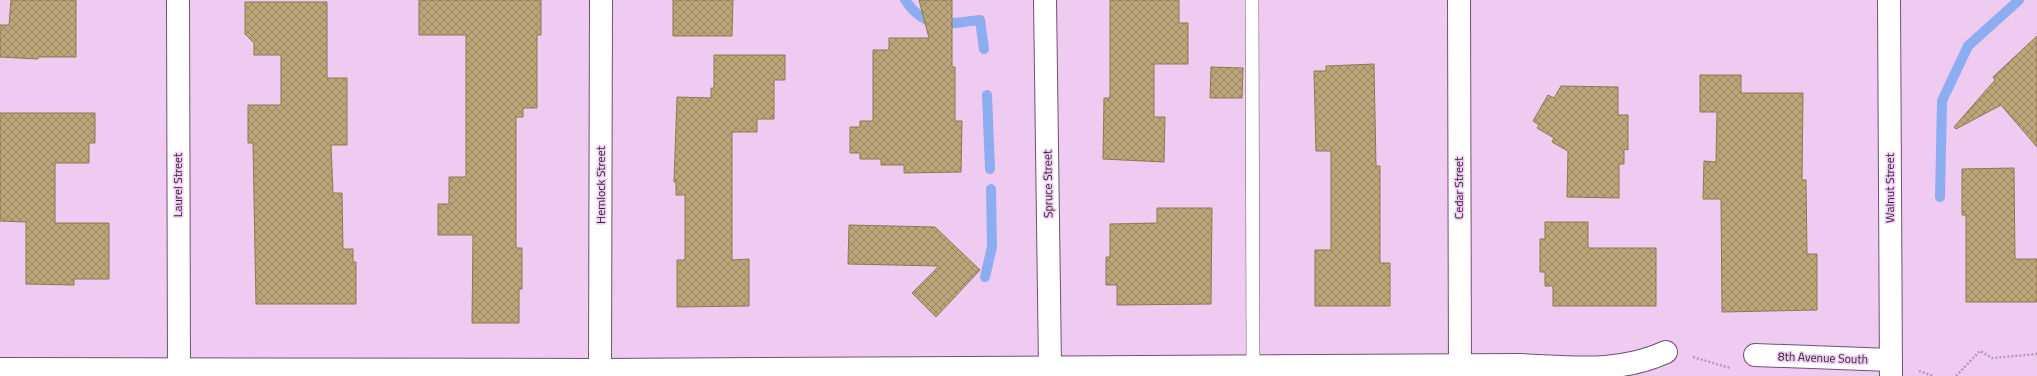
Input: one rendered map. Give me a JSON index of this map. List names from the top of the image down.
{
  "streets": {
    "street": [
      "Spruce Street",
      "Laurel Street",
      "Hemlock Street",
      "Cedar Street",
      "Walnut Street",
      "8th Avenue South"
    ]
  },
  "crossings": [
    ["Walnut Street", "8th Avenue South"]
  ]
}
